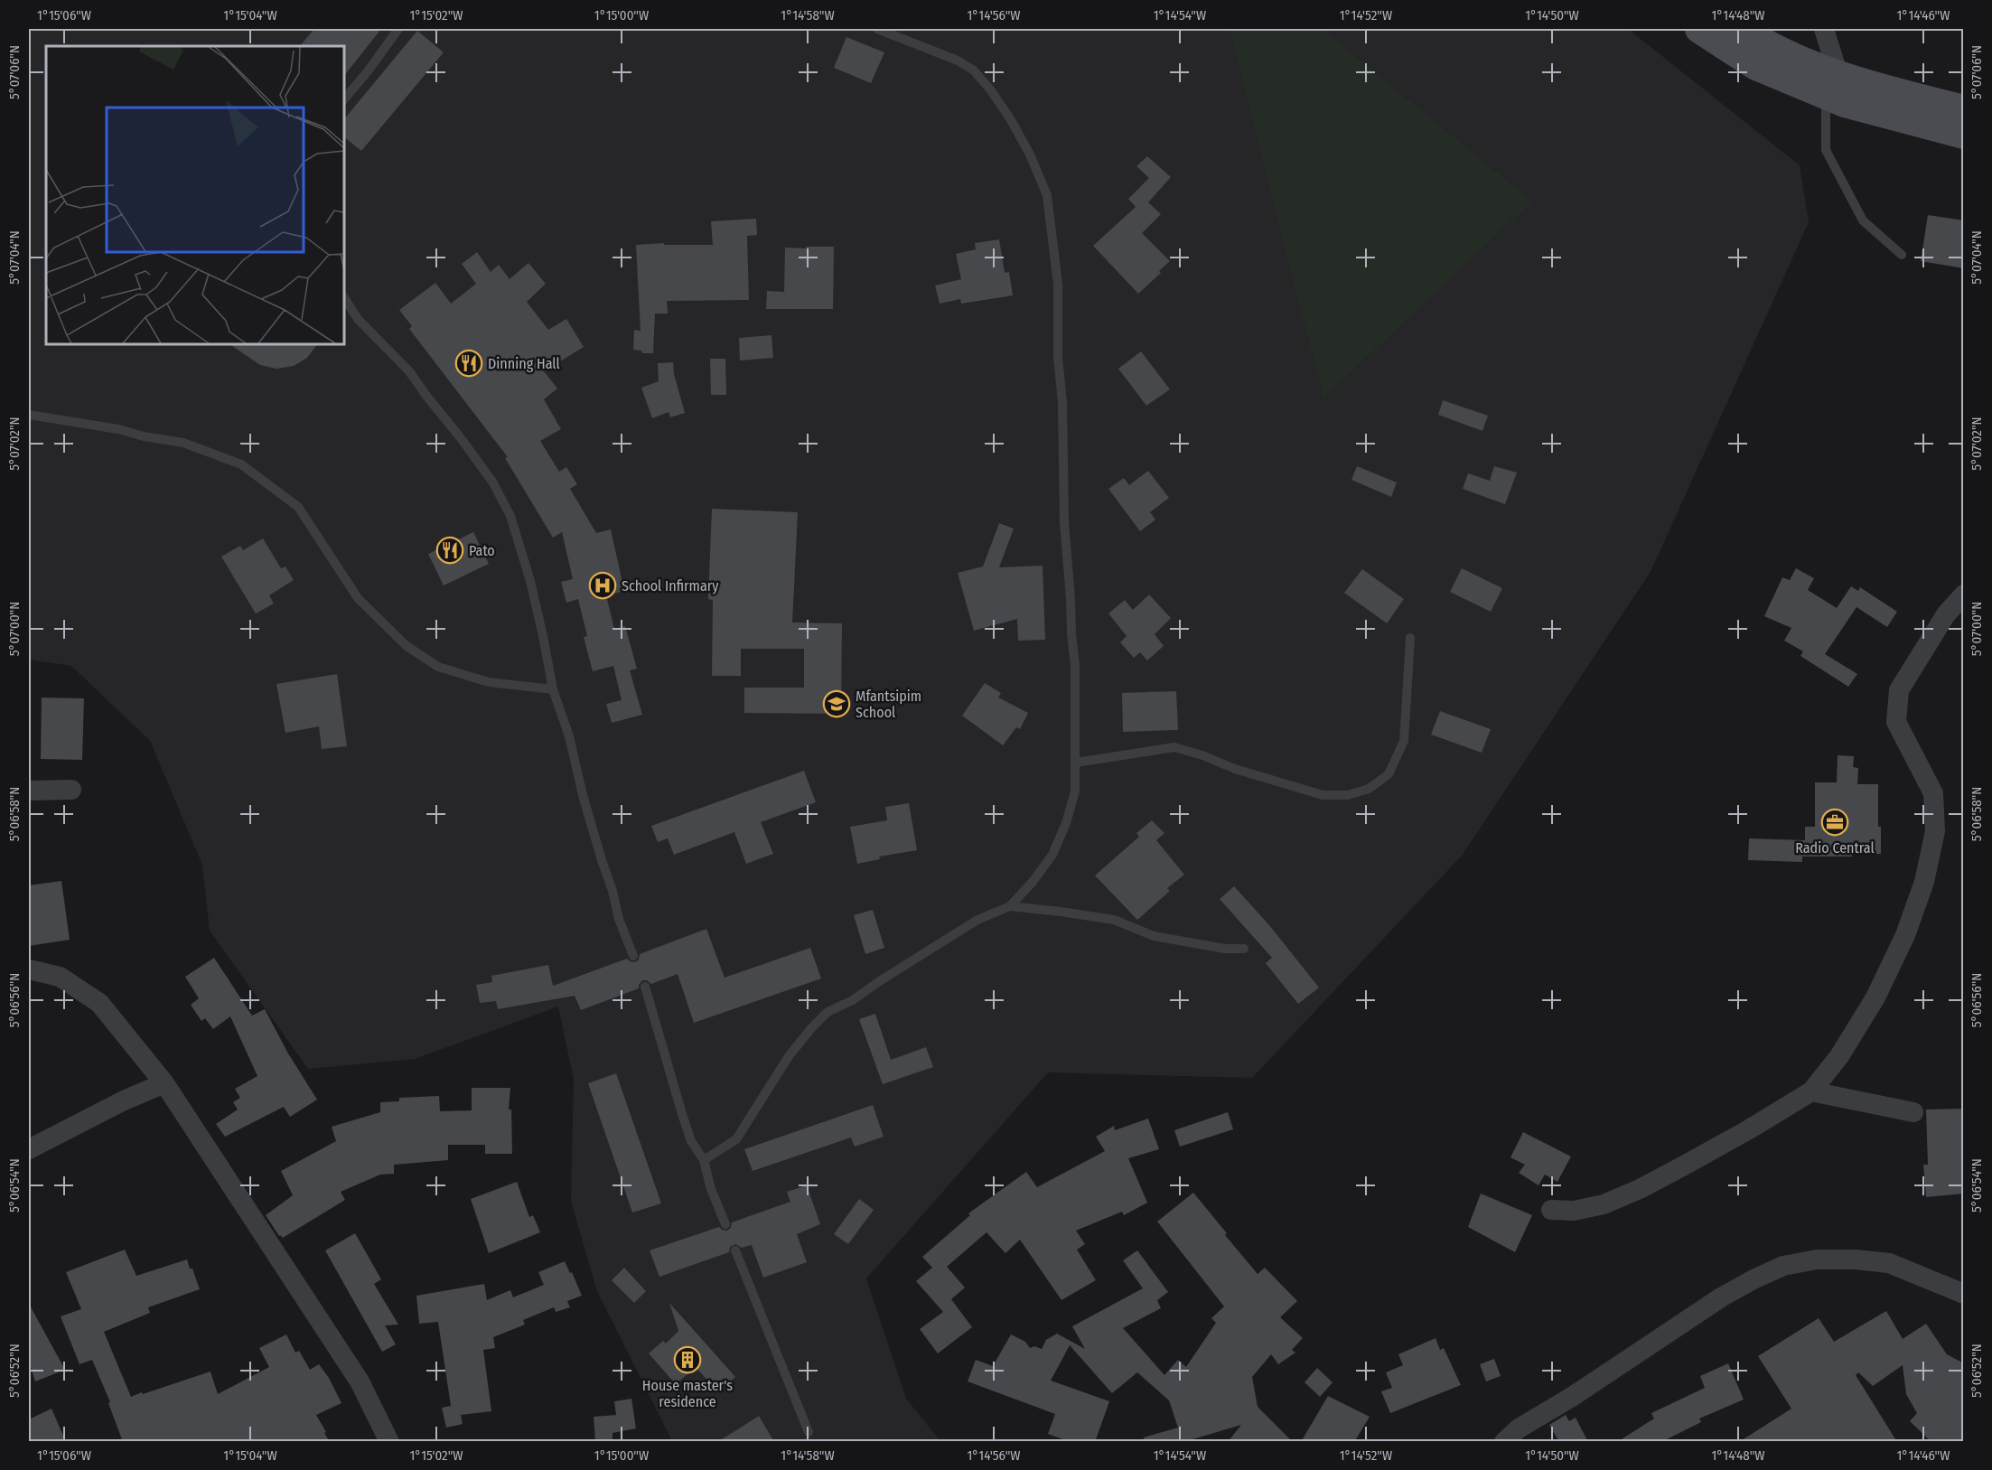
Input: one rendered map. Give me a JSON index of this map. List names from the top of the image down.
{
  "places": {
    "restaurant": ["Dinning Hall", "Pato"],
    "hospital": ["School Infirmary"],
    "school or university": ["Mfantsipim School"],
    "office": ["Radio Central"],
    "building": ["House master's residence"]
  },
  "coordinates": [
    "1°15'06\"W",
    "1°15'04\"W",
    "1°15'02\"W",
    "1°15'00\"W",
    "1°14'58\"W",
    "1°14'56\"W",
    "1°14'54\"W",
    "1°14'52\"W",
    "1°14'50\"W",
    "1°14'48\"W",
    "1°14'46\"W",
    "5°07'06\"N",
    "5°07'04\"N",
    "5°07'02\"N",
    "5°07'00\"N",
    "5°06'58\"N",
    "5°06'56\"N",
    "5°06'54\"N",
    "5°06'52\"N"
  ]
}
